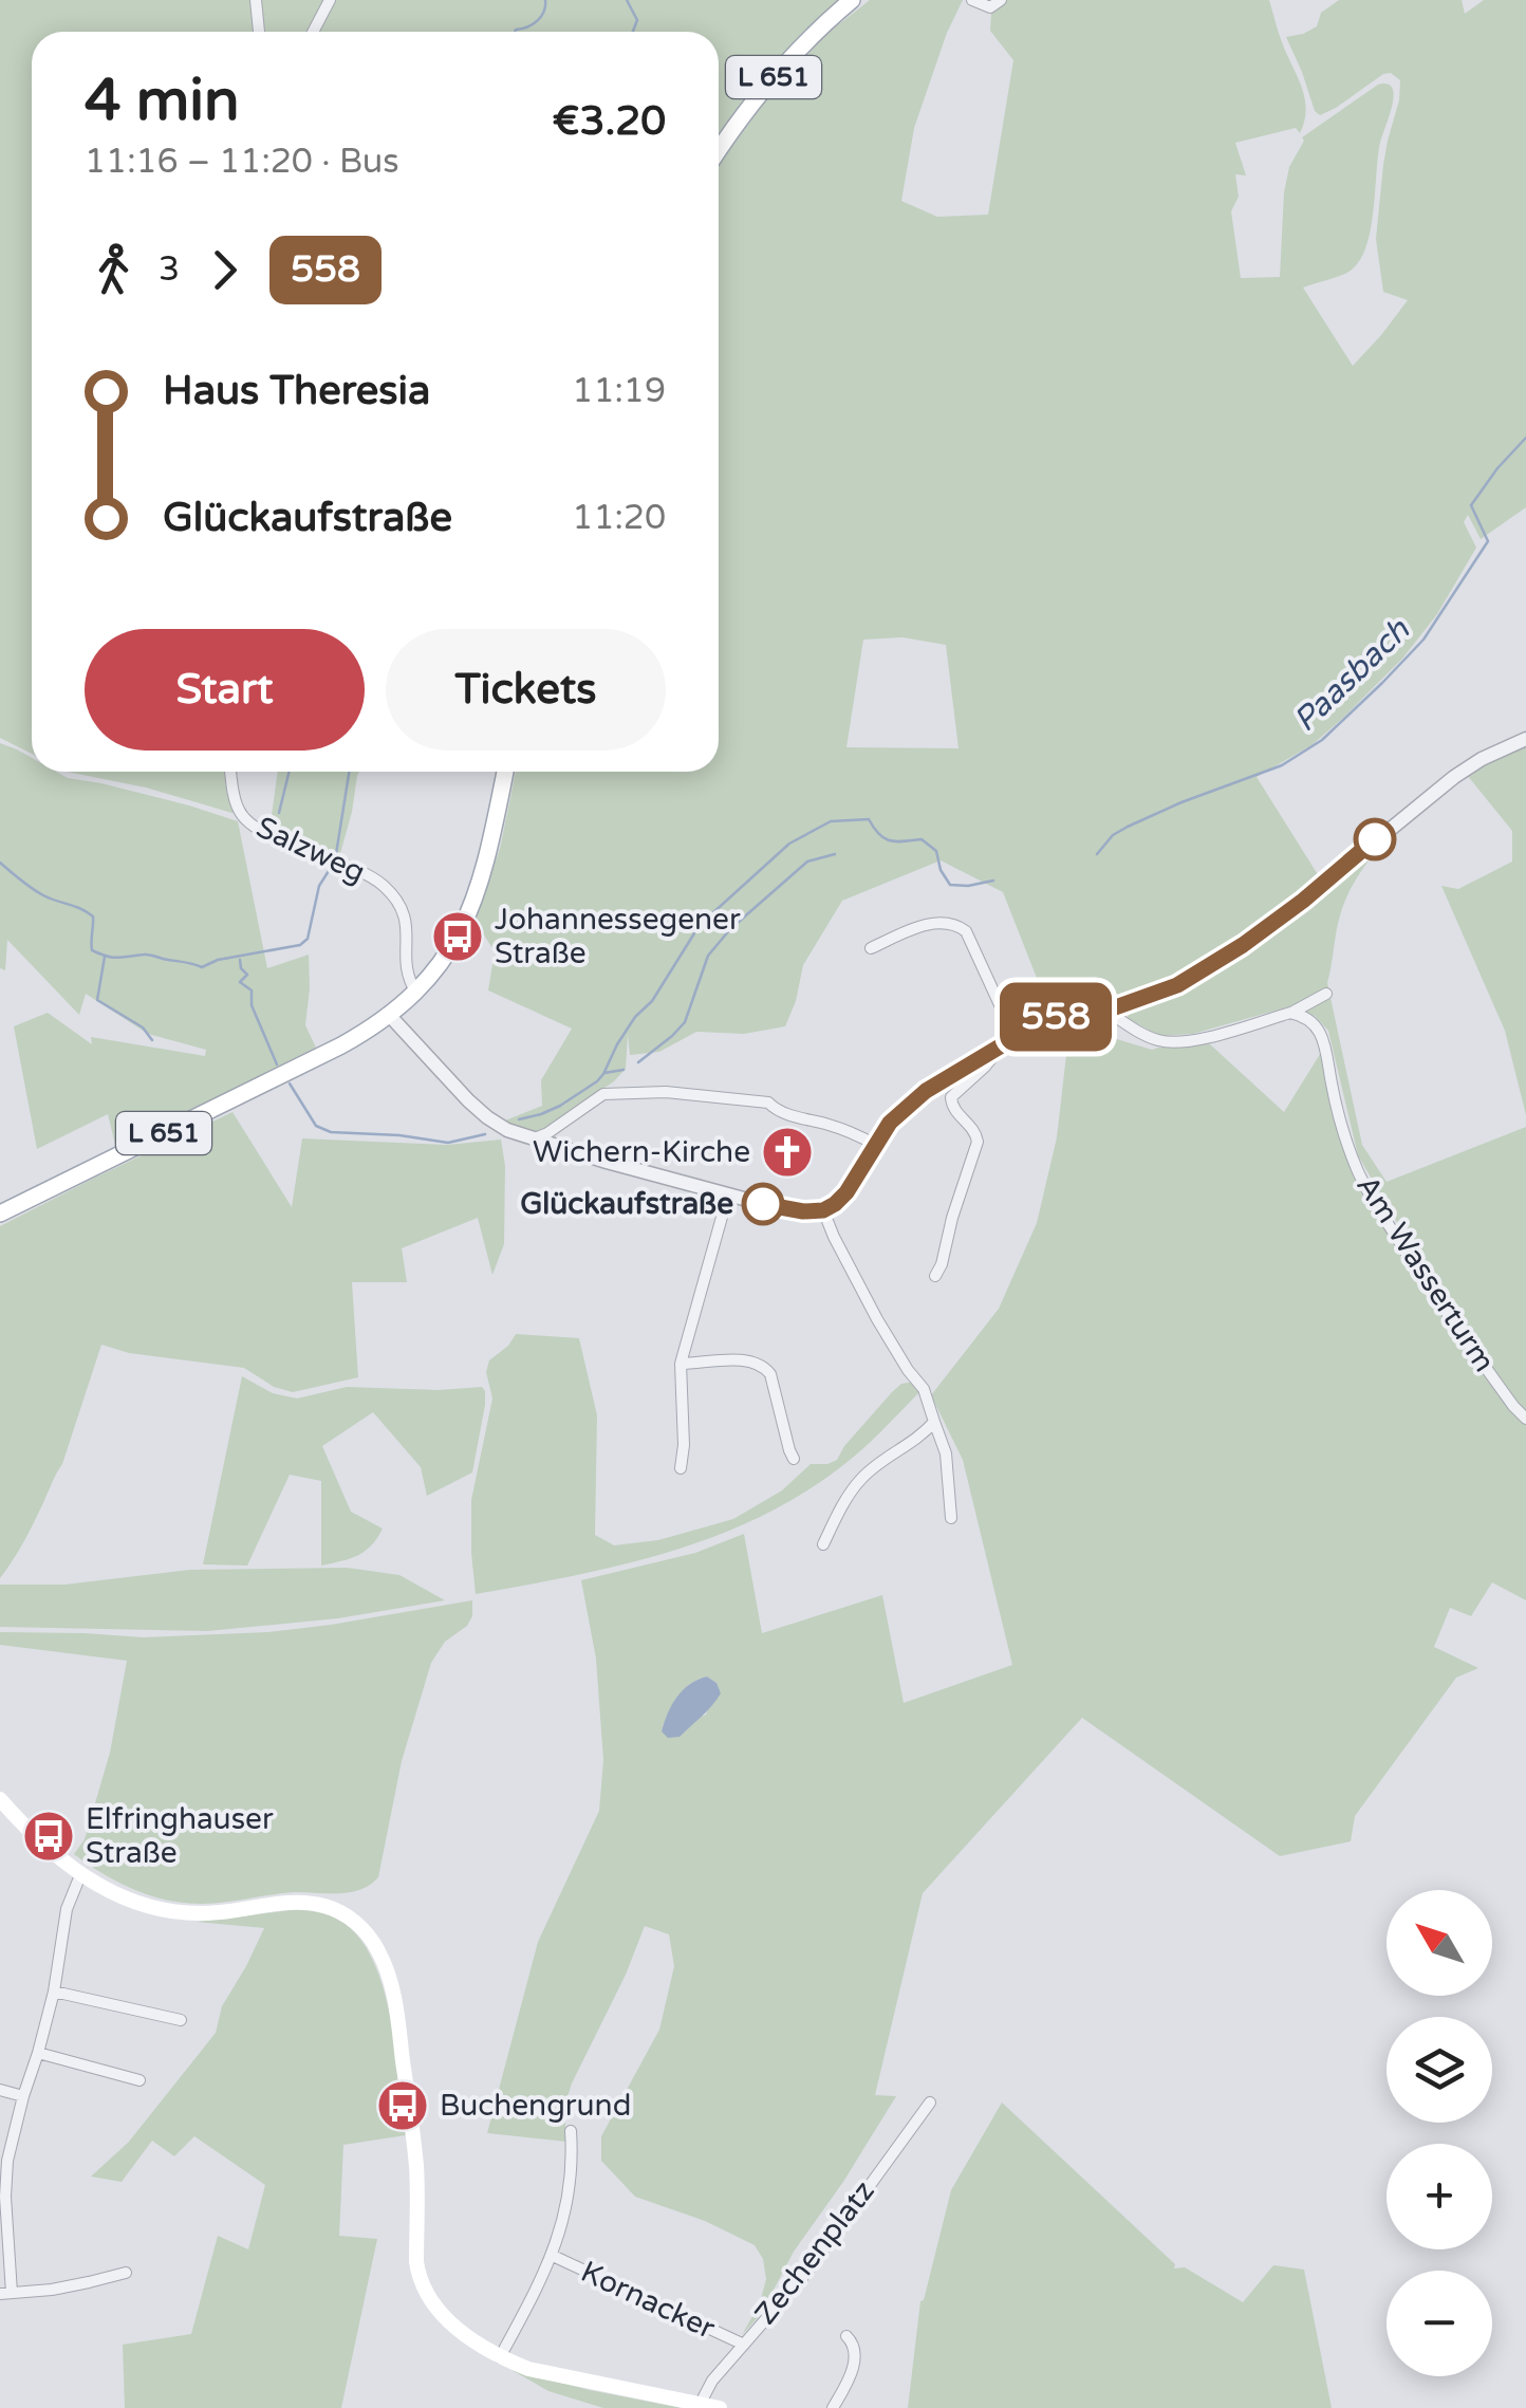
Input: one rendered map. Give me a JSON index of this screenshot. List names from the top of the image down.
{
  "streets": {
    "main road": ["L 651"],
    "street": [
      "Salzweg",
      "Am Wasserturm",
      "Zechenplatz",
      "Kornacker"
    ]
  },
  "crossings": [
    ["L 651", "Salzweg"],
    ["Zechenplatz", "Kornacker"]
  ],
  "water": ["Paasbach"],
  "places": {
    "bus stop": ["Johannessegener Straße", "Elfringhauser Straße", "Buchengrund"],
    "church": ["Wichern-Kirche"],
    "other": ["Glückaufstraße"]
  },
  "lines": ["bus line 558"],
  "north": "top left",
  "page": {
    "on_map": "558",
    "heading": ["4 min", "11:16 – 11:20 · Bus", "€3.20"],
    "legs": ["3", "558"],
    "list": [
      {
        "name": "Haus Theresia",
        "value": "11:19"
      },
      {
        "name": "Glückaufstraße",
        "value": "11:20"
      }
    ],
    "buttons": ["Start", "Tickets"],
    "map_buttons": ["+", "−"]
  }
}
